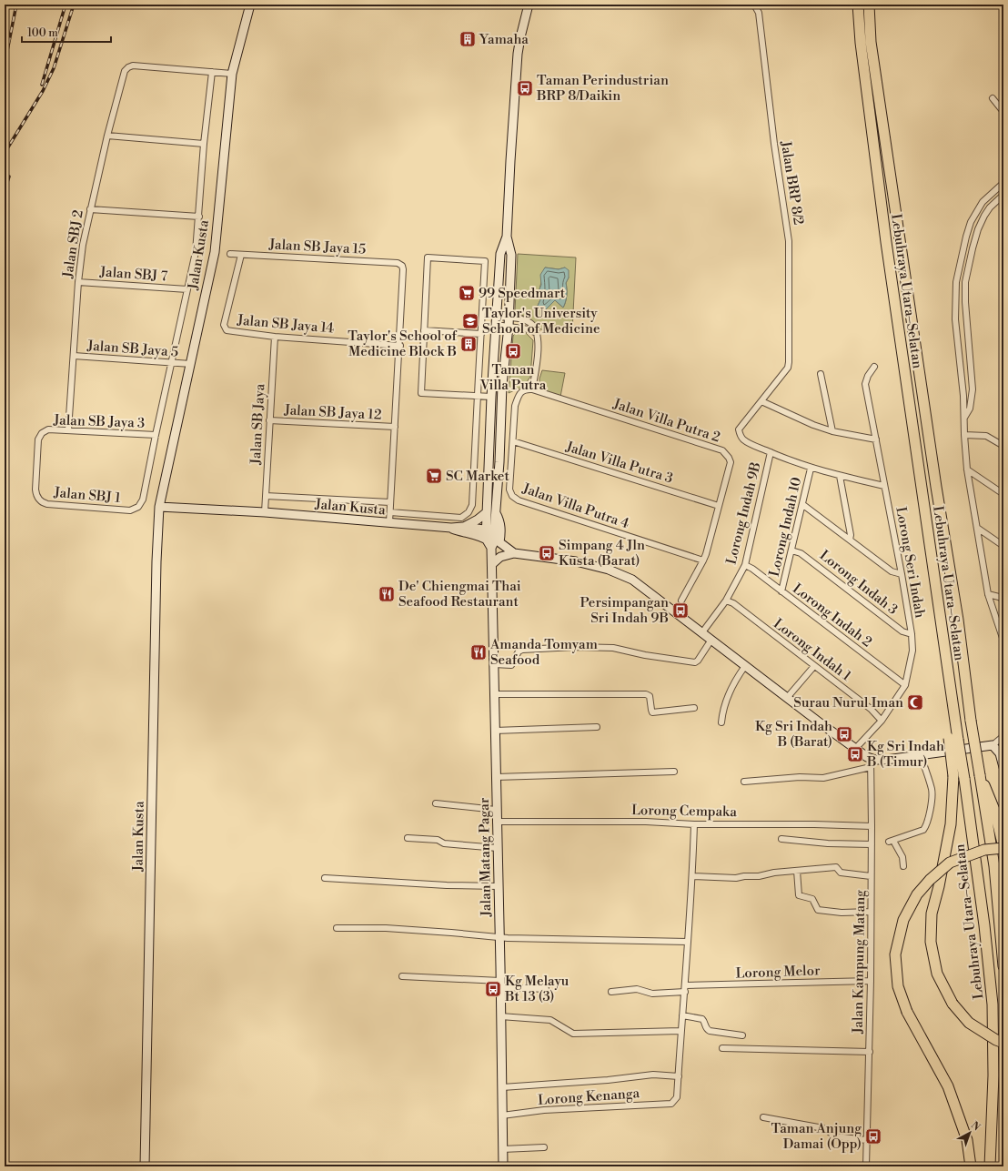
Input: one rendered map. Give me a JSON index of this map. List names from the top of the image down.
{
  "streets": {
    "highway": ["Lebuhraya Utara–Selatan"],
    "street": [
      "Jalan BRP 8/2",
      "Jalan SBJ 2",
      "Jalan SB Jaya 15",
      "Jalan Kusta",
      "Jalan SBJ 7",
      "Jalan SB Jaya 14",
      "Jalan SB Jaya 5",
      "Jalan SB Jaya 12",
      "Jalan Villa Putra 2",
      "Jalan SB Jaya 3",
      "Jalan SB Jaya",
      "Jalan Villa Putra 3",
      "Jalan SBJ 1",
      "Jalan Villa Putra 4",
      "Lorong Indah 9B",
      "Lorong Indah 10",
      "Lorong Seri Indah",
      "Lorong Indah 3",
      "Lorong Indah 2",
      "Lorong Indah 1",
      "Lorong Cempaka",
      "Jalan Matang Pagar",
      "Jalan Kampung Matang",
      "Lorong Melor",
      "Lorong Kenanga"
    ]
  },
  "crossings": [
    ["Jalan SBJ 2", "Jalan SBJ 7"],
    ["Jalan SBJ 2", "Jalan SB Jaya 5"],
    ["Jalan SBJ 2", "Jalan SB Jaya 3"],
    ["Jalan SB Jaya 15", "Jalan SB Jaya 14"],
    ["Jalan Kusta", "Jalan SB Jaya 5"],
    ["Jalan Kusta", "Jalan SB Jaya"],
    ["Jalan Kusta", "Jalan Matang Pagar"],
    ["Jalan SB Jaya 14", "Jalan SB Jaya"],
    ["Jalan SB Jaya 12", "Jalan SB Jaya"],
    ["Jalan Villa Putra 2", "Jalan Villa Putra 3"],
    ["Jalan Villa Putra 2", "Jalan Villa Putra 4"],
    ["Jalan SB Jaya 3", "Jalan SBJ 1"],
    ["Jalan Villa Putra 3", "Jalan Villa Putra 4"],
    ["Lorong Indah 9B", "Lorong Indah 2"],
    ["Lorong Indah 9B", "Lorong Indah 1"],
    ["Lorong Indah 10", "Lorong Indah 3"],
    ["Lorong Indah 10", "Lorong Indah 2"],
    ["Lorong Seri Indah", "Lorong Indah 3"],
    ["Lorong Seri Indah", "Lorong Indah 2"],
    ["Lorong Seri Indah", "Lorong Indah 1"],
    ["Lorong Cempaka", "Jalan Matang Pagar"],
    ["Lorong Cempaka", "Jalan Kampung Matang"],
    ["Jalan Matang Pagar", "Lorong Kenanga"],
    ["Jalan Kampung Matang", "Lorong Melor"]
  ],
  "places": {
    "building": ["Yamaha", "Taylor's School of Medicine Block B"],
    "bus stop": [
      "Taman Perindustrian BRP 8/Daikin",
      "Taman Villa Putra",
      "Simpang 4 Jln Kusta (Barat)",
      "Persimpangan Sri Indah 9B",
      "Kg Sri Indah B (Barat)",
      "Kg Sri Indah B (Timur)",
      "Kg Melayu Bt 13 (3)",
      "Taman Anjung Damai (Opp)"
    ],
    "supermarket": ["99 Speedmart", "SC Market"],
    "school or university": ["Taylor's University School of Medicine"],
    "restaurant": ["De' Chiengmai Thai Seafood Restaurant", "Amanda Tomyam Seafood"],
    "mosque": ["Surau Nurul Iman"]
  },
  "scale_bar": "100 m",
  "north": "top right"
}
